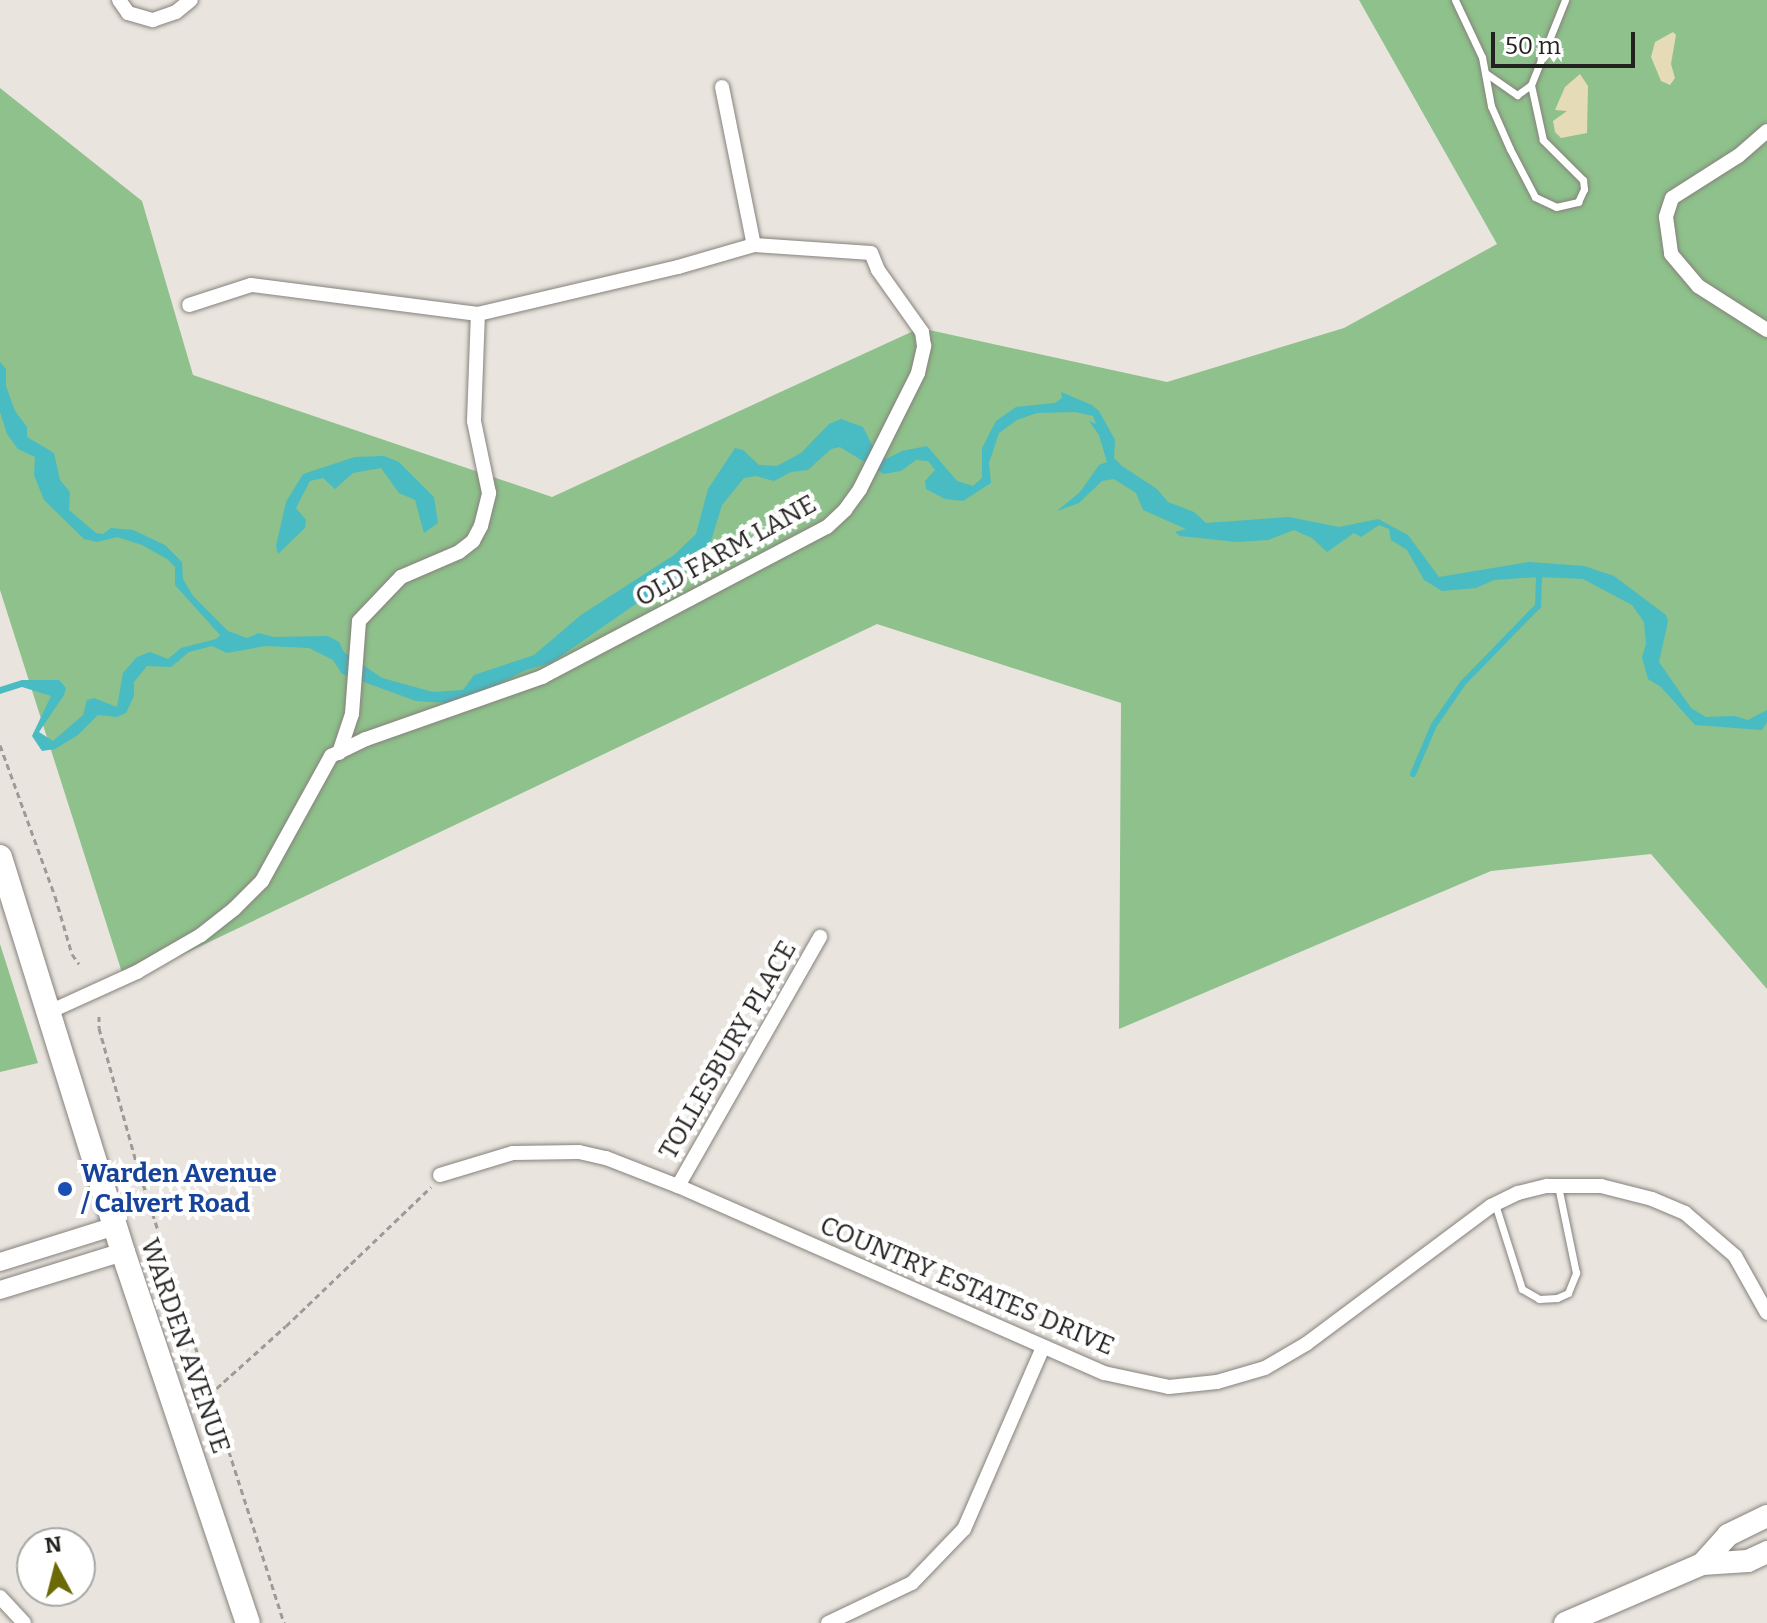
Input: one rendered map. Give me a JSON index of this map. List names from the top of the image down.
{
  "streets": {
    "main road": ["WARDEN AVENUE"],
    "street": ["OLD FARM LANE", "TOLLESBURY PLACE", "COUNTRY ESTATES DRIVE"]
  },
  "crossings": [
    ["TOLLESBURY PLACE", "COUNTRY ESTATES DRIVE"]
  ],
  "places": ["Warden Avenue / Calvert Road"],
  "scale_bar": "50 m",
  "north": "top"
}
